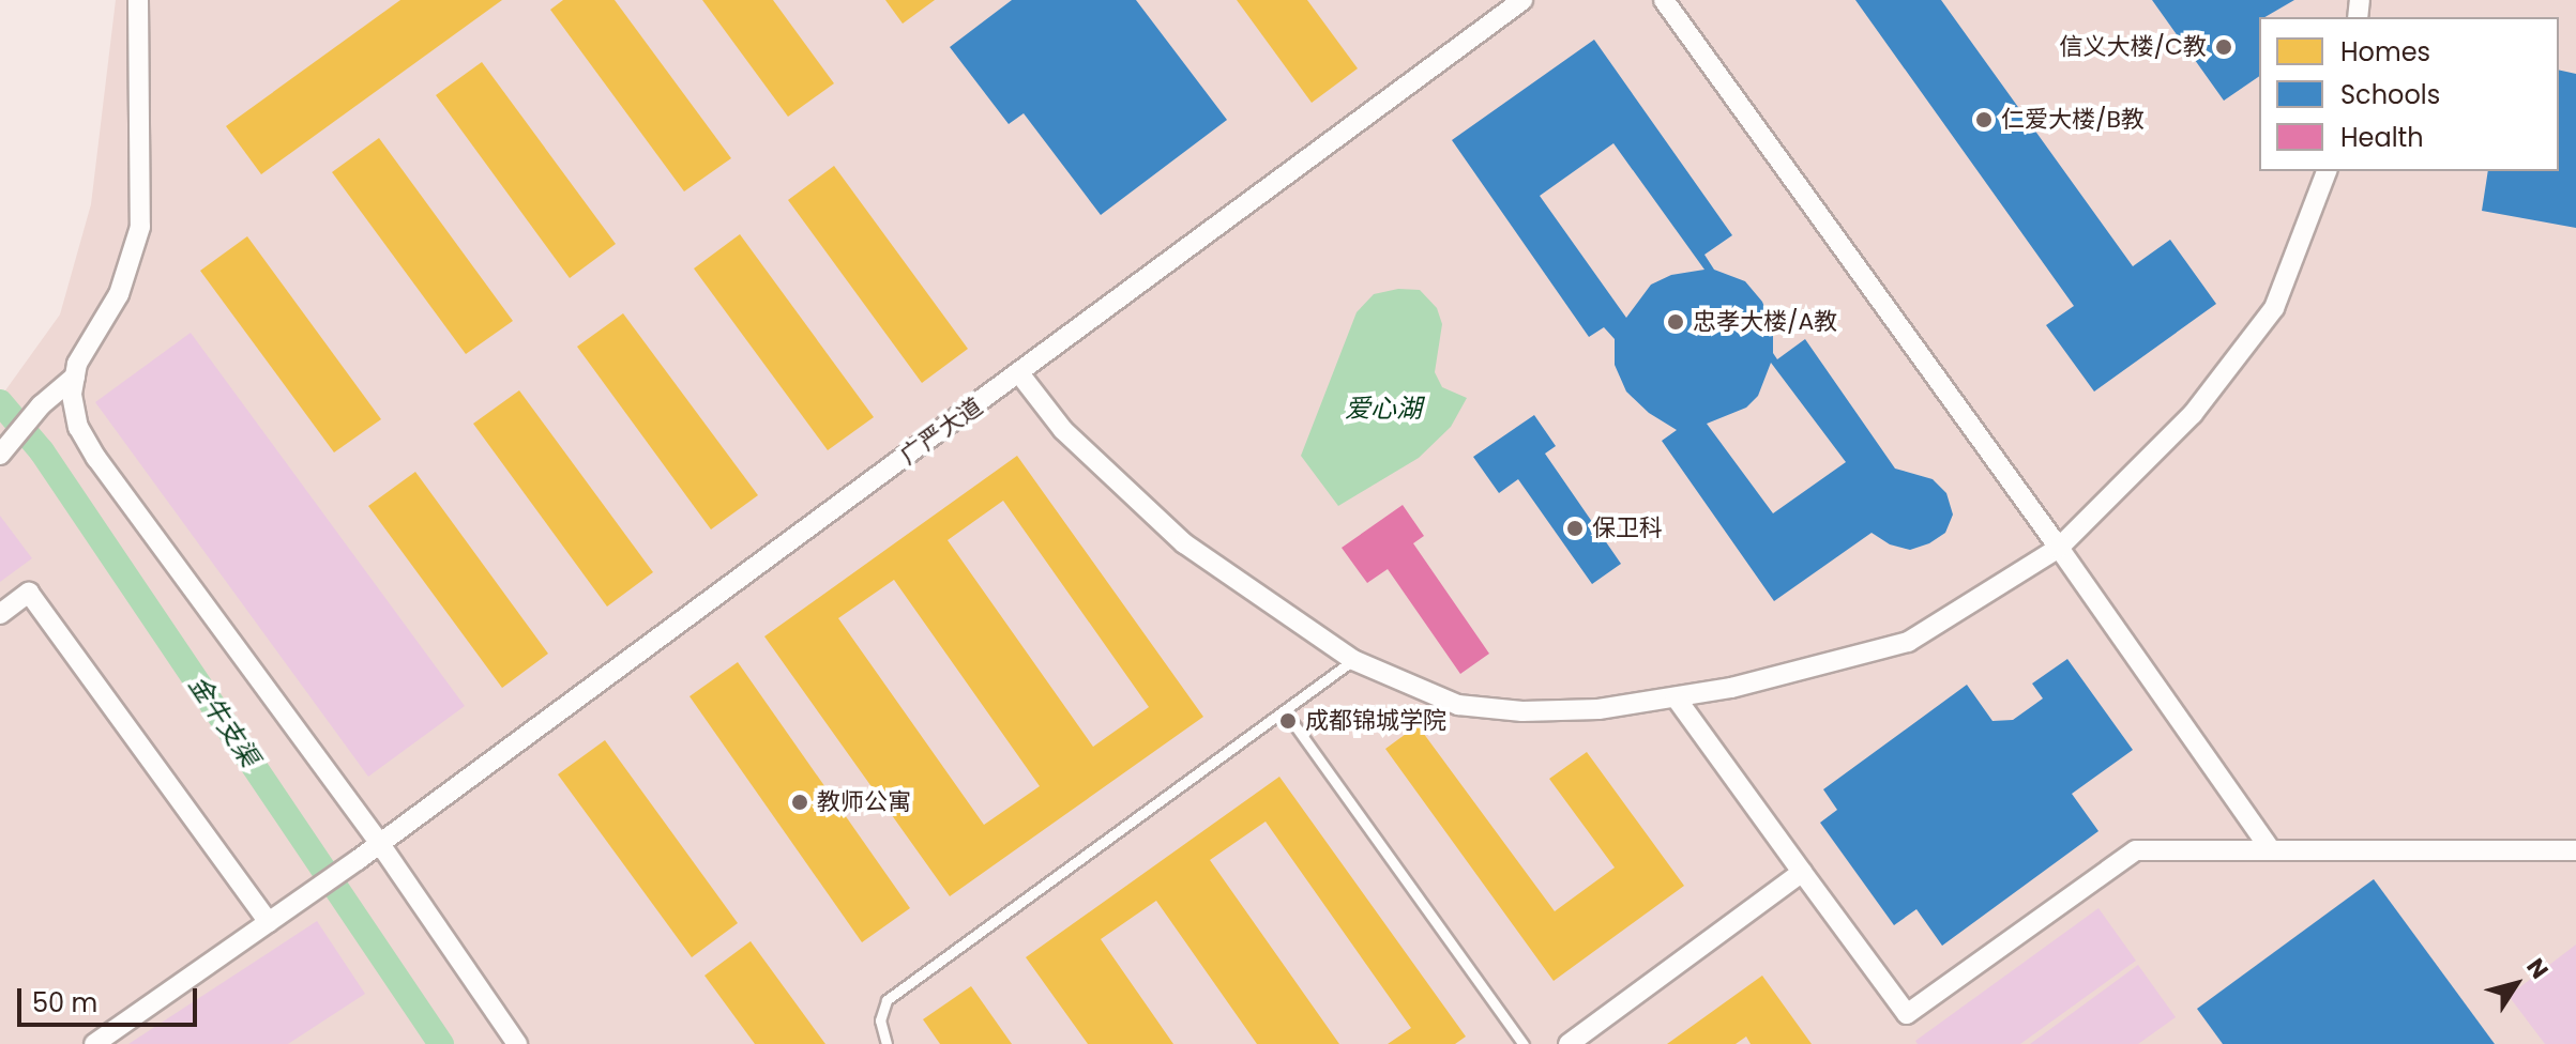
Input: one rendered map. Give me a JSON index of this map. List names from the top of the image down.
{
  "streets": {
    "street": ["广严大道"]
  },
  "water": ["爱心湖", "金牛支渠"],
  "places": [
    "信义大楼/C教",
    "仁爱大楼/B教",
    "忠孝大楼/A教",
    "保卫科",
    "成都锦城学院",
    "教师公寓"
  ],
  "legend": ["Homes", "Schools", "Health"],
  "scale_bar": "50 m",
  "north": "top right"
}
